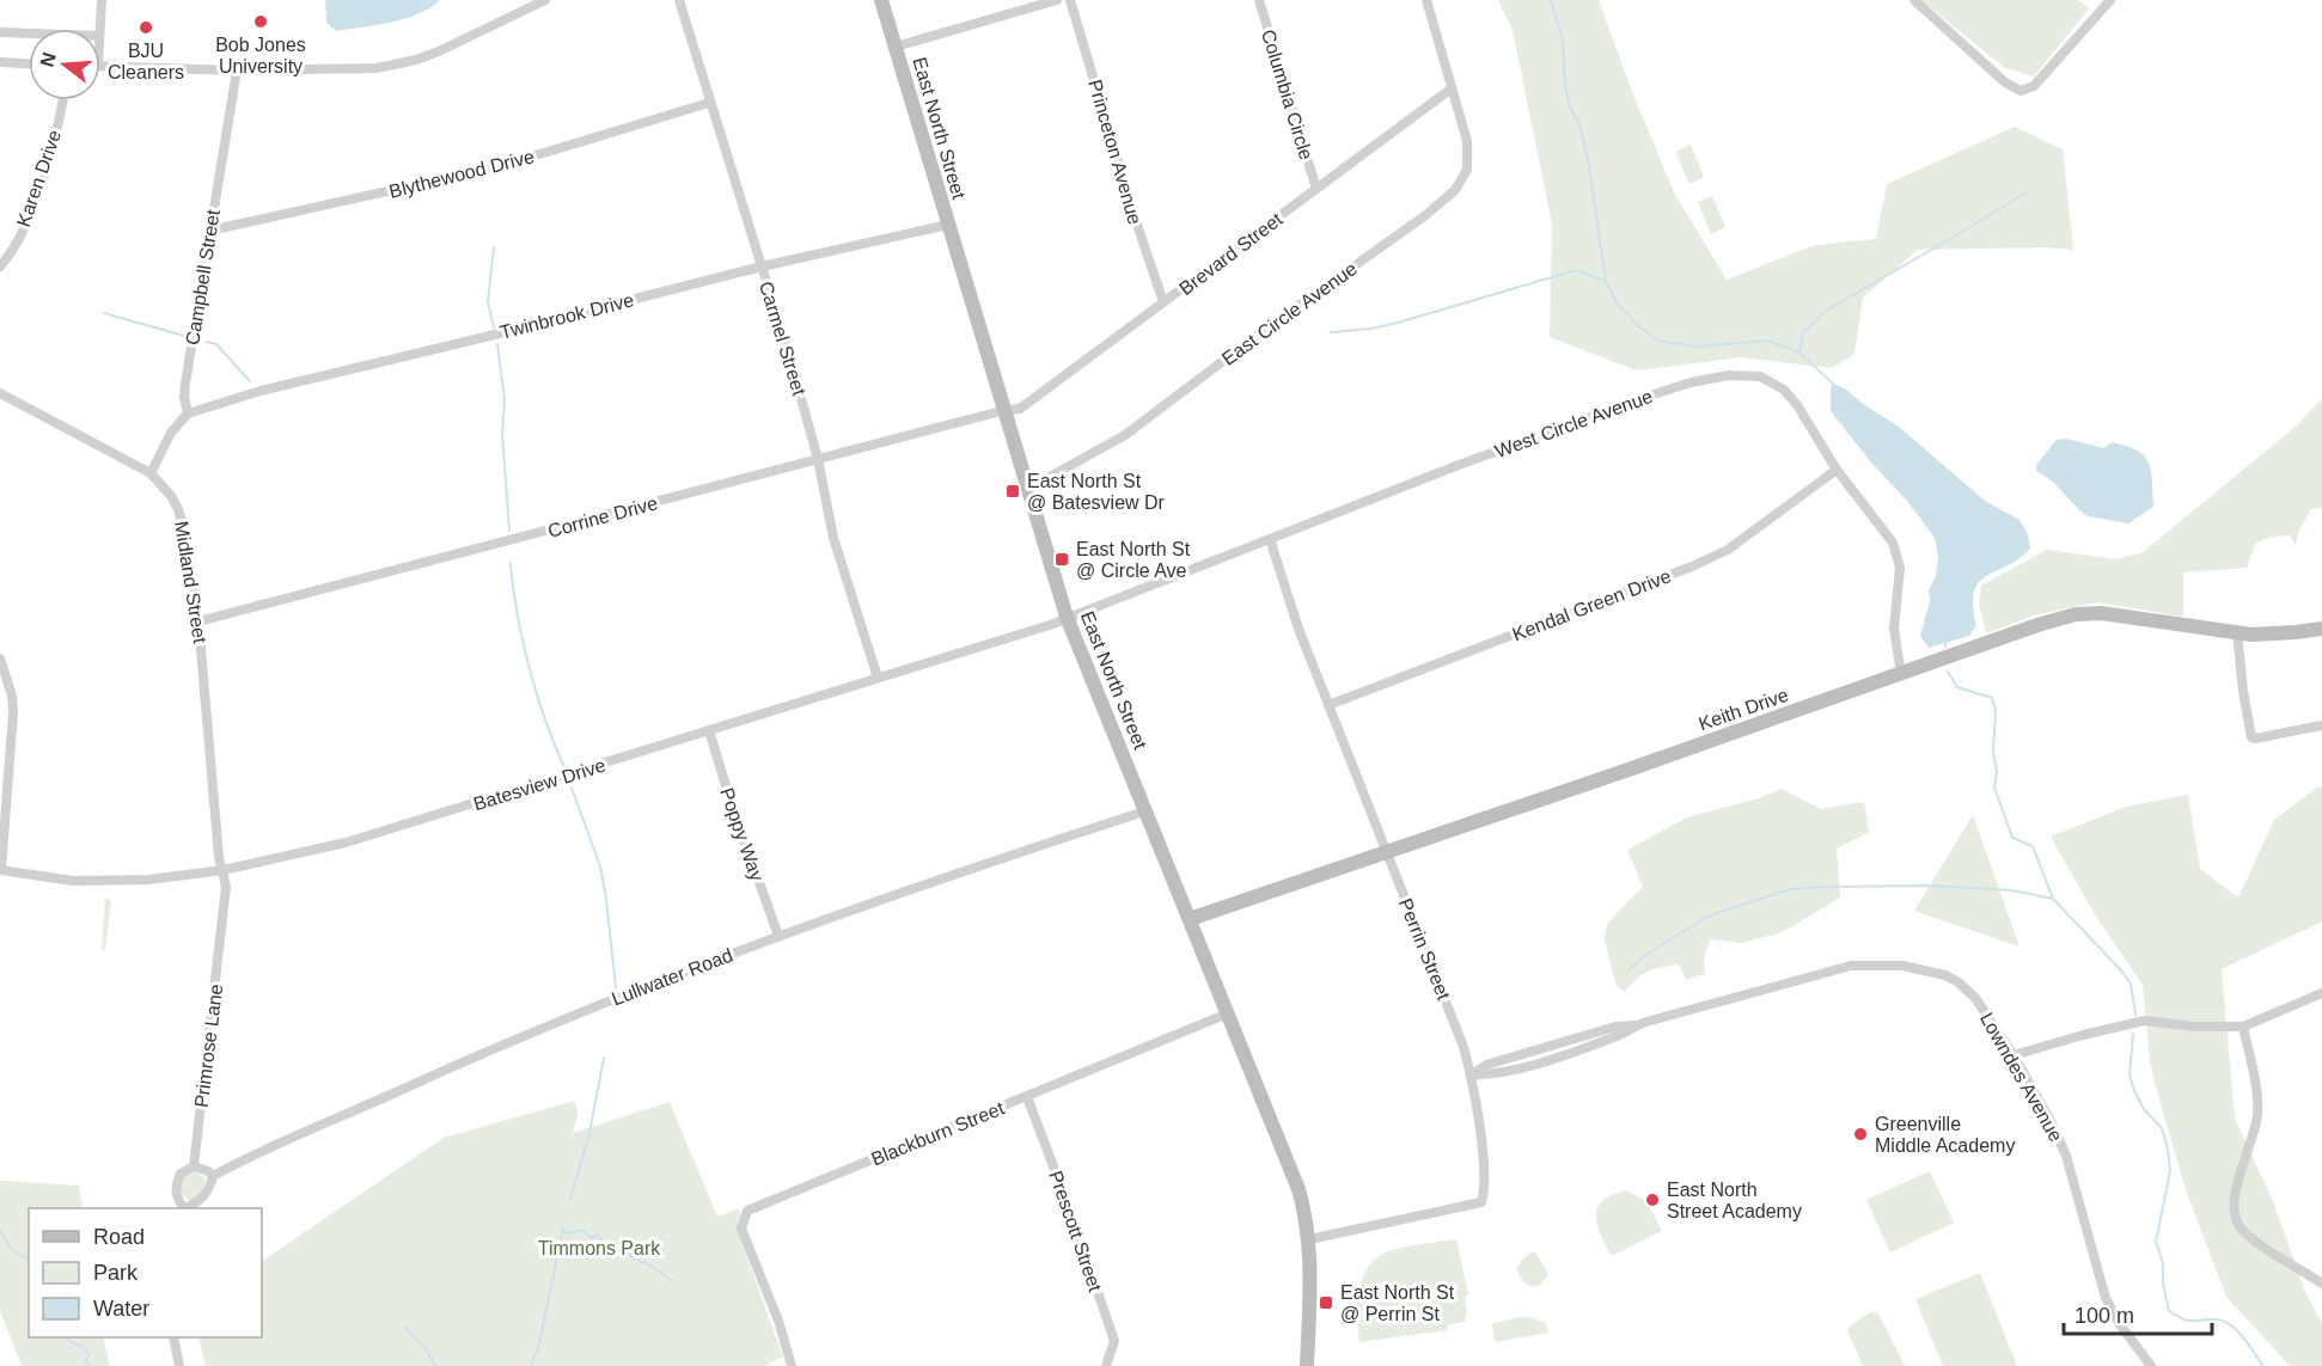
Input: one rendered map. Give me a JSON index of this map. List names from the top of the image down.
{
  "streets": {
    "main road": ["East North Street", "Keith Drive"],
    "street": [
      "Columbia Circle",
      "Princeton Avenue",
      "Blythewood Drive",
      "Karen Drive",
      "Brevard Street",
      "Campbell Street",
      "East Circle Avenue",
      "Twinbrook Drive",
      "Carmel Street",
      "West Circle Avenue",
      "Corrine Drive",
      "Midland Street",
      "Kendal Green Drive",
      "Batesview Drive",
      "Poppy Way",
      "Perrin Street",
      "Lullwater Road",
      "Primrose Lane",
      "Lowndes Avenue",
      "Blackburn Street",
      "Prescott Street"
    ]
  },
  "crossings": [
    ["Columbia Circle", "Brevard Street"],
    ["East North Street", "Brevard Street"],
    ["East North Street", "East Circle Avenue"],
    ["East North Street", "Twinbrook Drive"],
    ["East North Street", "West Circle Avenue"],
    ["East North Street", "Corrine Drive"],
    ["East North Street", "Keith Drive"],
    ["East North Street", "Batesview Drive"],
    ["East North Street", "Perrin Street"],
    ["East North Street", "Lullwater Road"],
    ["East North Street", "Blackburn Street"],
    ["Princeton Avenue", "Brevard Street"],
    ["Blythewood Drive", "Campbell Street"],
    ["Blythewood Drive", "Carmel Street"],
    ["Brevard Street", "East Circle Avenue"],
    ["Brevard Street", "Corrine Drive"],
    ["Campbell Street", "Twinbrook Drive"],
    ["Twinbrook Drive", "Carmel Street"],
    ["Carmel Street", "Corrine Drive"],
    ["Carmel Street", "Batesview Drive"],
    ["West Circle Avenue", "Kendal Green Drive"],
    ["West Circle Avenue", "Keith Drive"],
    ["West Circle Avenue", "Batesview Drive"],
    ["West Circle Avenue", "Perrin Street"],
    ["Corrine Drive", "Midland Street"],
    ["Midland Street", "Batesview Drive"],
    ["Midland Street", "Primrose Lane"],
    ["Kendal Green Drive", "Perrin Street"],
    ["Keith Drive", "Perrin Street"],
    ["Batesview Drive", "Poppy Way"],
    ["Batesview Drive", "Primrose Lane"],
    ["Poppy Way", "Lullwater Road"],
    ["Perrin Street", "Lowndes Avenue"],
    ["Blackburn Street", "Prescott Street"]
  ],
  "parks": ["Timmons Park"],
  "places": {
    "other": [
      "Bob Jones University",
      "BJU Cleaners",
      "Greenville Middle Academy",
      "East North Street Academy"
    ],
    "transit": ["East North St @ Batesview Dr", "East North St @ Circle Ave", "East North St @ Perrin St"]
  },
  "legend": ["Road", "Park", "Water"],
  "scale_bar": "100 m",
  "north": "left"
}
